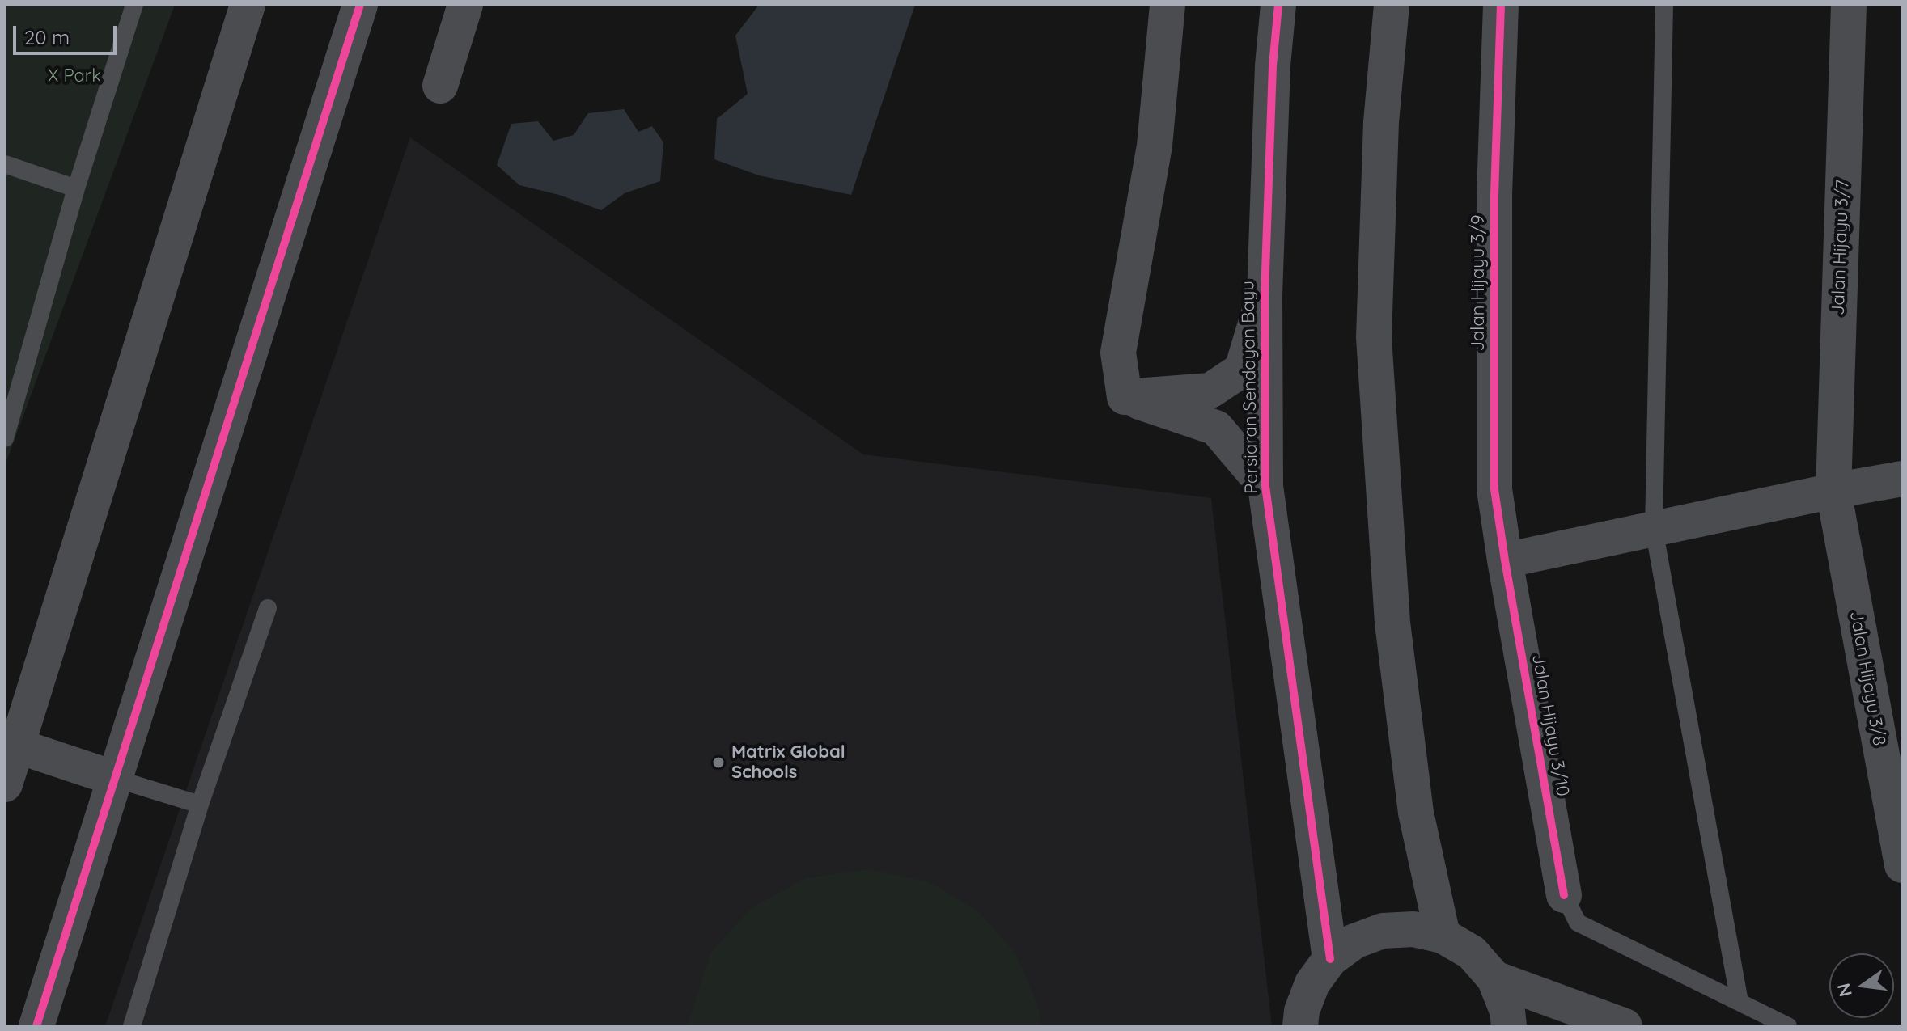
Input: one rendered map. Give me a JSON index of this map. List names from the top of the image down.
{
  "streets": {
    "street": [
      "Jalan Hijayu 3/7",
      "Jalan Hijayu 3/9",
      "Persiaran Sendayan Bayu",
      "Jalan Hijayu 3/8",
      "Jalan Hijayu 3/10"
    ]
  },
  "crossings": [
    ["Jalan Hijayu 3/7", "Jalan Hijayu 3/8"],
    ["Jalan Hijayu 3/9", "Jalan Hijayu 3/10"]
  ],
  "parks": ["X Park"],
  "places": ["Matrix Global Schools"],
  "scale_bar": "20 m",
  "north": "left"
}
